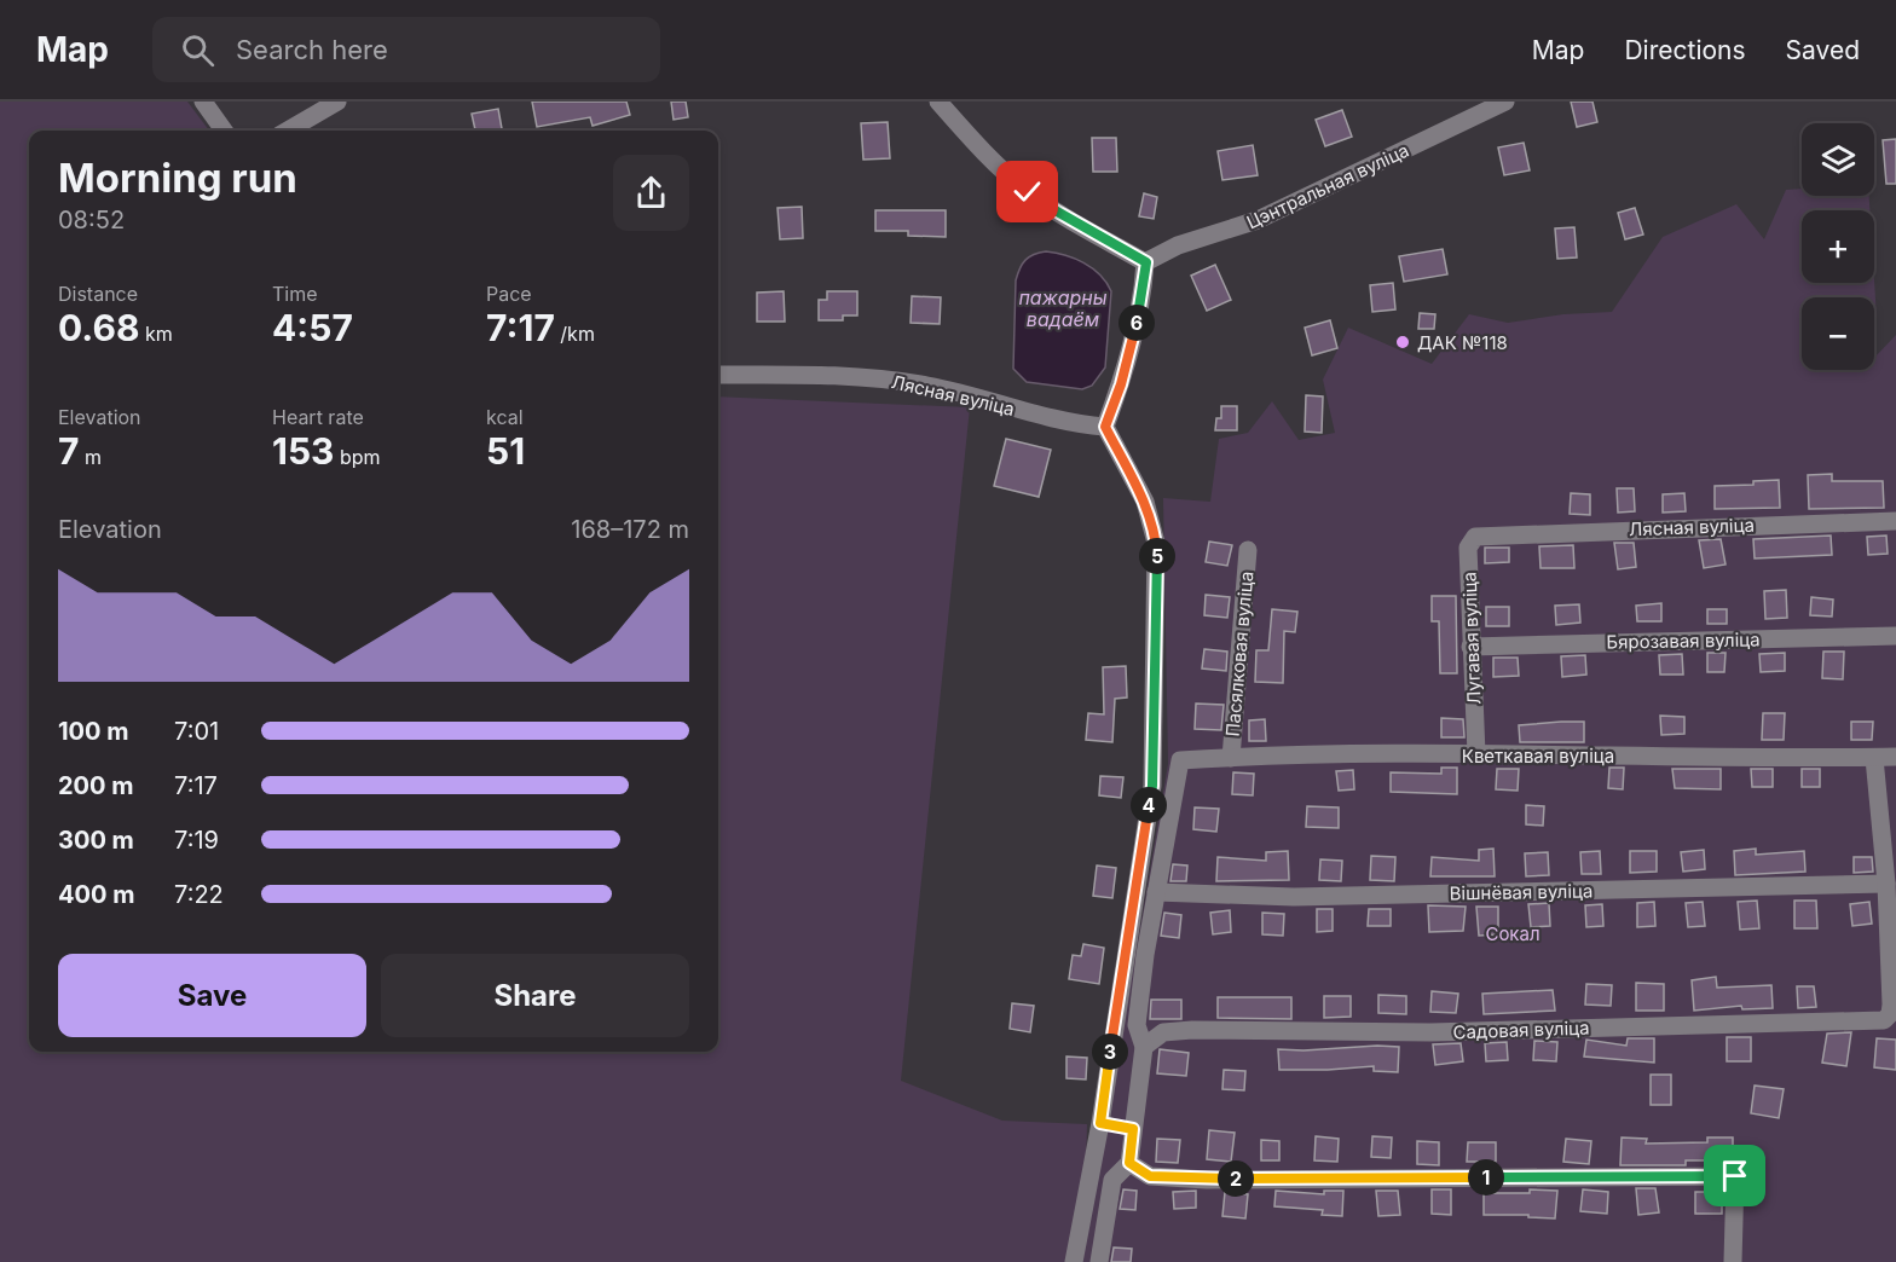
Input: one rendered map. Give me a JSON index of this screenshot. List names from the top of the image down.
{
  "streets": {
    "street": [
      "Цэнтральная вуліца",
      "Лясная вуліца",
      "Лугавая вуліца",
      "Бярозавая вуліца",
      "Пасялковая вуліца",
      "Кветкавая вуліца",
      "Вішнёвая вуліца",
      "Садовая вуліца"
    ]
  },
  "crossings": [
    ["Лясная вуліца", "Лугавая вуліца"],
    ["Лугавая вуліца", "Бярозавая вуліца"],
    ["Лугавая вуліца", "Кветкавая вуліца"],
    ["Пасялковая вуліца", "Кветкавая вуліца"],
    ["Кветкавая вуліца", "Вішнёвая вуліца"],
    ["Вішнёвая вуліца", "Садовая вуліца"]
  ],
  "water": ["пажарны вадаём"],
  "parks": ["Сокал"],
  "places": ["ДАК №118"],
  "page": {
    "header": "Map",
    "search": "Search here",
    "nav": ["Map", "Directions", "Saved"],
    "map_buttons": ["+", "−"],
    "heading": ["Morning run", "08:52"],
    "stats": [
      ["Distance", "0.68 km"],
      ["Time", "4:57"],
      ["Pace", "7:17 /km"],
      ["Elevation", "7 m"],
      ["Heart rate", "153 bpm"],
      ["kcal", "51"]
    ],
    "pins": [
      "6",
      "5",
      "4",
      "3",
      "1",
      "2"
    ],
    "chart": ["Elevation", "168–172 m"],
    "list": [
      {
        "name": "100 m",
        "note": "7:01"
      },
      {
        "name": "200 m",
        "note": "7:17"
      },
      {
        "name": "300 m",
        "note": "7:19"
      },
      {
        "name": "400 m",
        "note": "7:22"
      }
    ],
    "buttons": ["Save", "Share"]
  }
}
